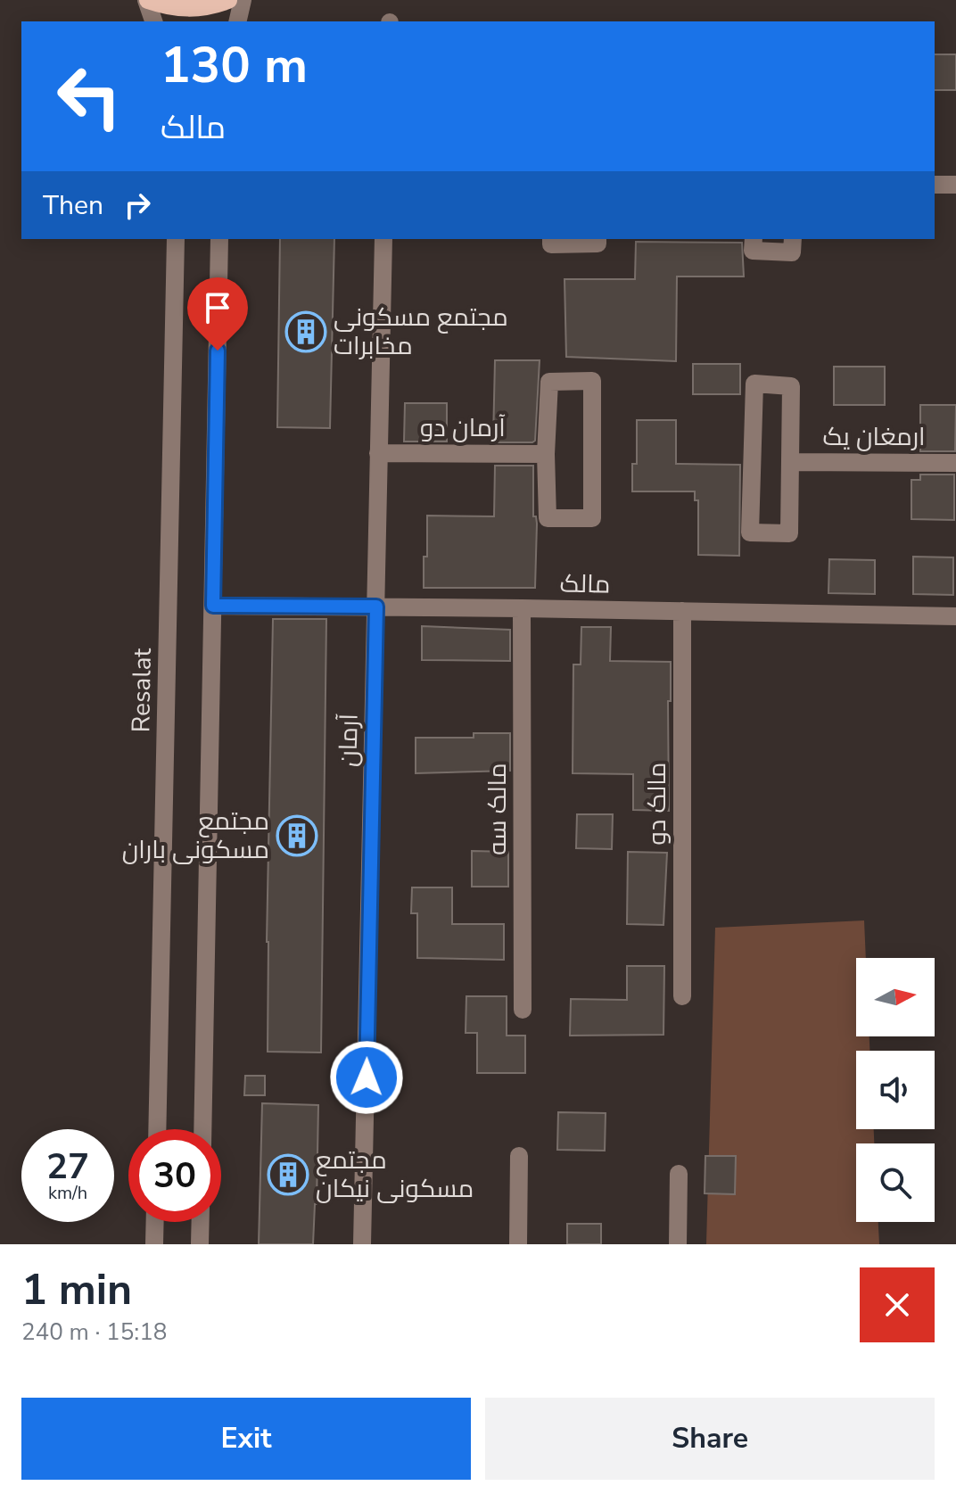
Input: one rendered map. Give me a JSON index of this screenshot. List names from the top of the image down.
{
  "streets": {
    "street": [
      "آرمان دو",
      "ارمغان یک",
      "مالک",
      "Resalat",
      "آرمان",
      "مالک دو",
      "مالک سه"
    ]
  },
  "crossings": [
    ["آرمان دو", "آرمان"],
    ["مالک", "آرمان"],
    ["مالک", "مالک دو"],
    ["مالک", "مالک سه"]
  ],
  "places": {
    "building": ["مجتمع مسکونی مخابرات", "مجتمع مسکونی باران", "مجتمع مسکونی نیکان"]
  },
  "north": "right",
  "page": {
    "turn": ["130 m", "مالک"],
    "then": "Then",
    "speed": "27 km/h",
    "limit": "30",
    "heading": ["1 min", "240 m · 15:18"],
    "buttons": ["Exit", "Share"]
  }
}
